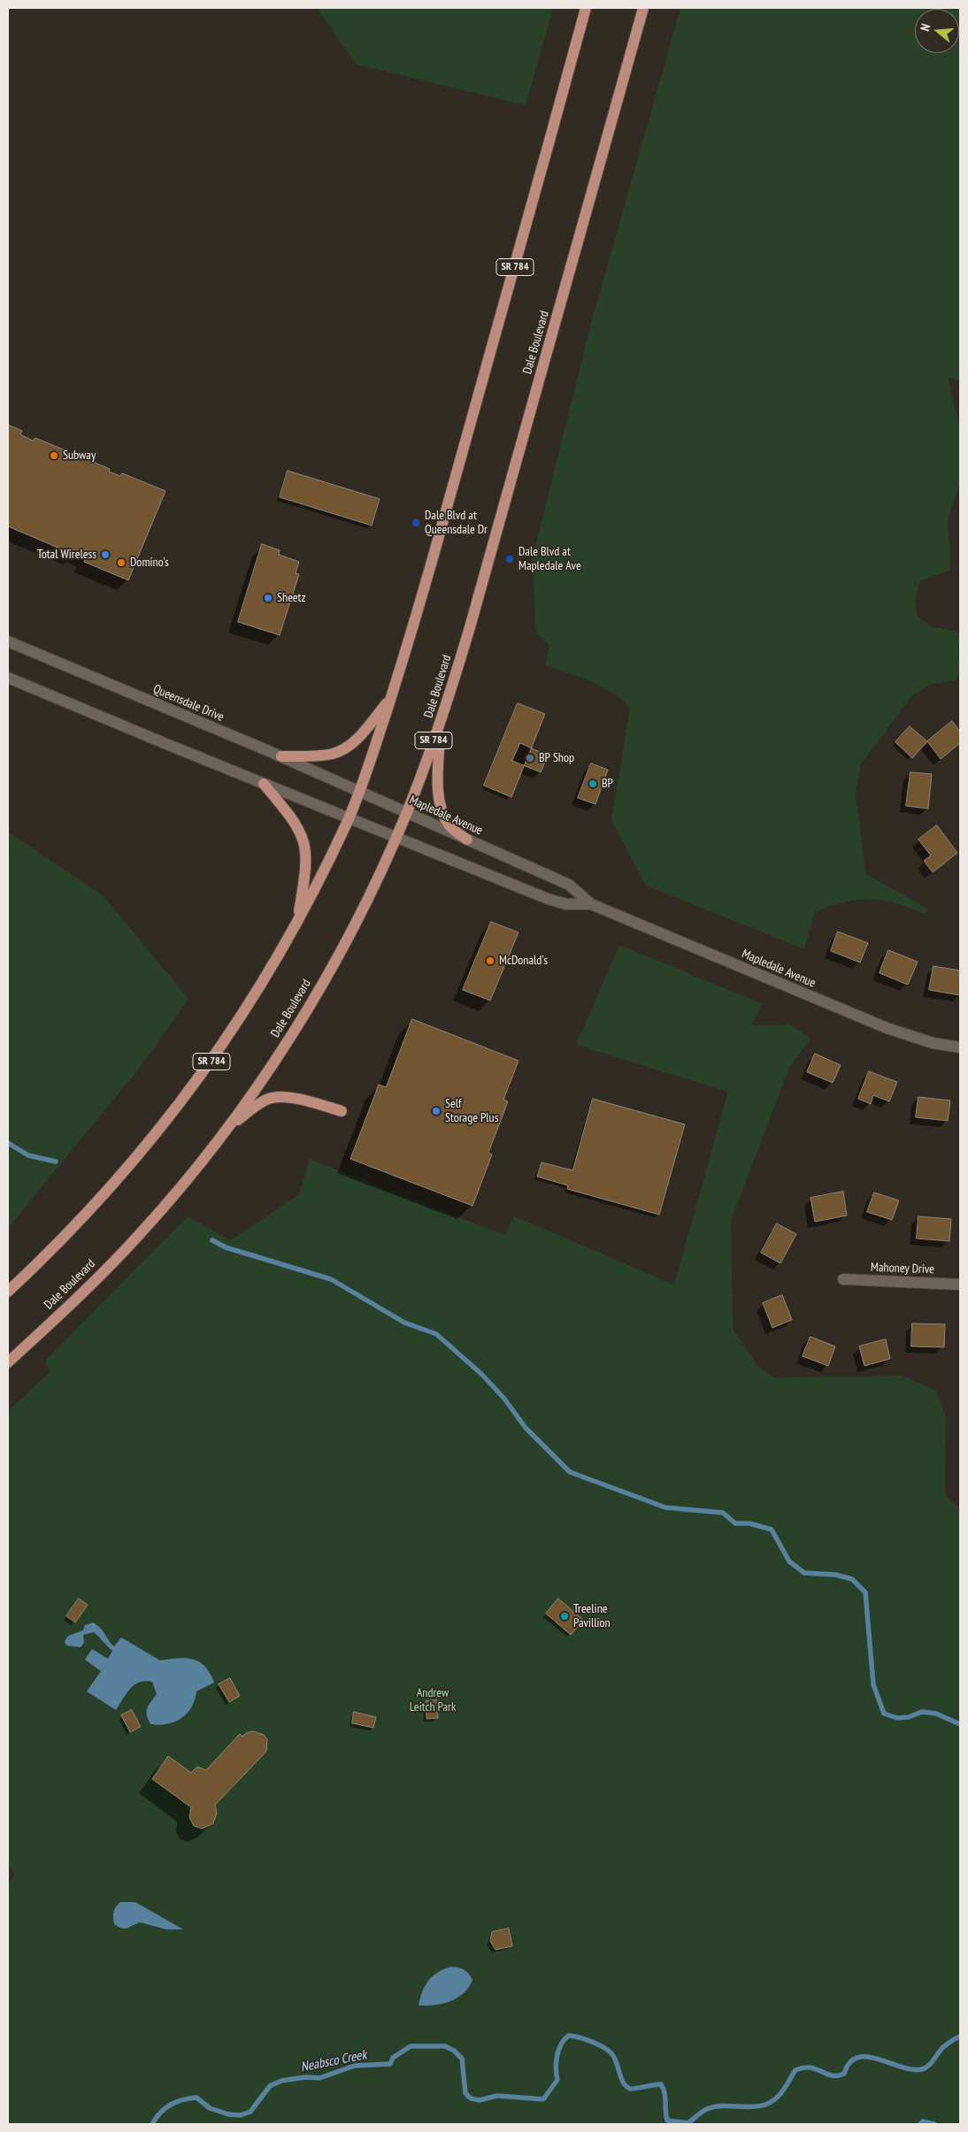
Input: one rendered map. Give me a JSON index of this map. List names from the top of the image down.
{
  "streets": {
    "main road": ["SR 784", "Dale Boulevard"],
    "street": ["Queensdale Drive", "Mapledale Avenue", "Mahoney Drive"]
  },
  "crossings": [
    ["SR 784", "Queensdale Drive"],
    ["SR 784", "Mapledale Avenue"],
    ["Dale Boulevard", "Mapledale Avenue"],
    ["Queensdale Drive", "Mapledale Avenue"]
  ],
  "water": ["Neabsco Creek"],
  "parks": ["Andrew Leitch Park"],
  "places": [
    "Subway",
    "Dale Blvd at Queensdale Dr",
    "Total Wireless",
    "Dale Blvd at Mapledale Ave",
    "Domino's",
    "Sheetz",
    "BP Shop",
    "BP",
    "McDonald's",
    "Self Storage Plus",
    "Treeline Pavillion"
  ],
  "north": "left"
}
